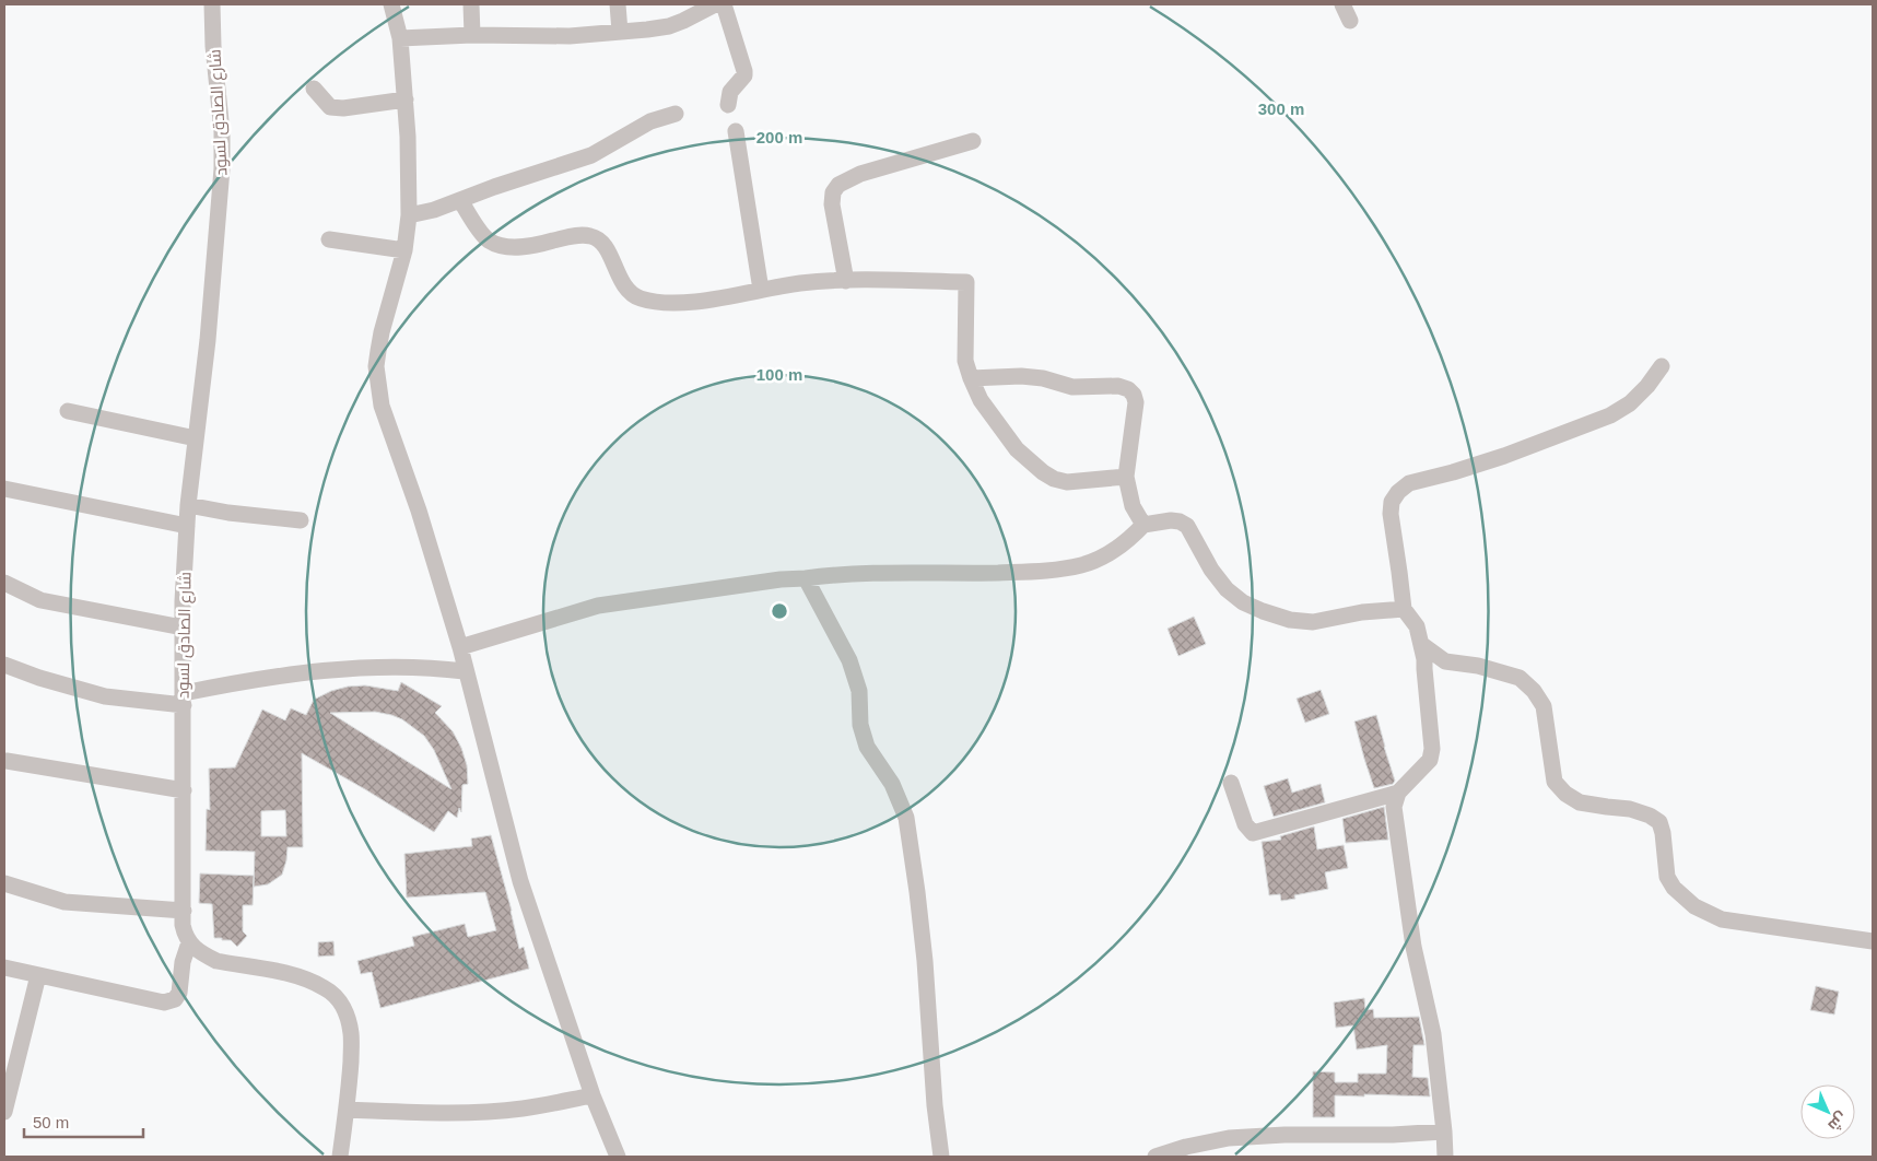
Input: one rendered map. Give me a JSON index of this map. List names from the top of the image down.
{
  "streets": {
    "street": ["شارع الصادق لسود"]
  },
  "scale_bar": "50 m",
  "north": "bottom right",
  "rings": ["300 m", "200 m", "100 m"]
}
